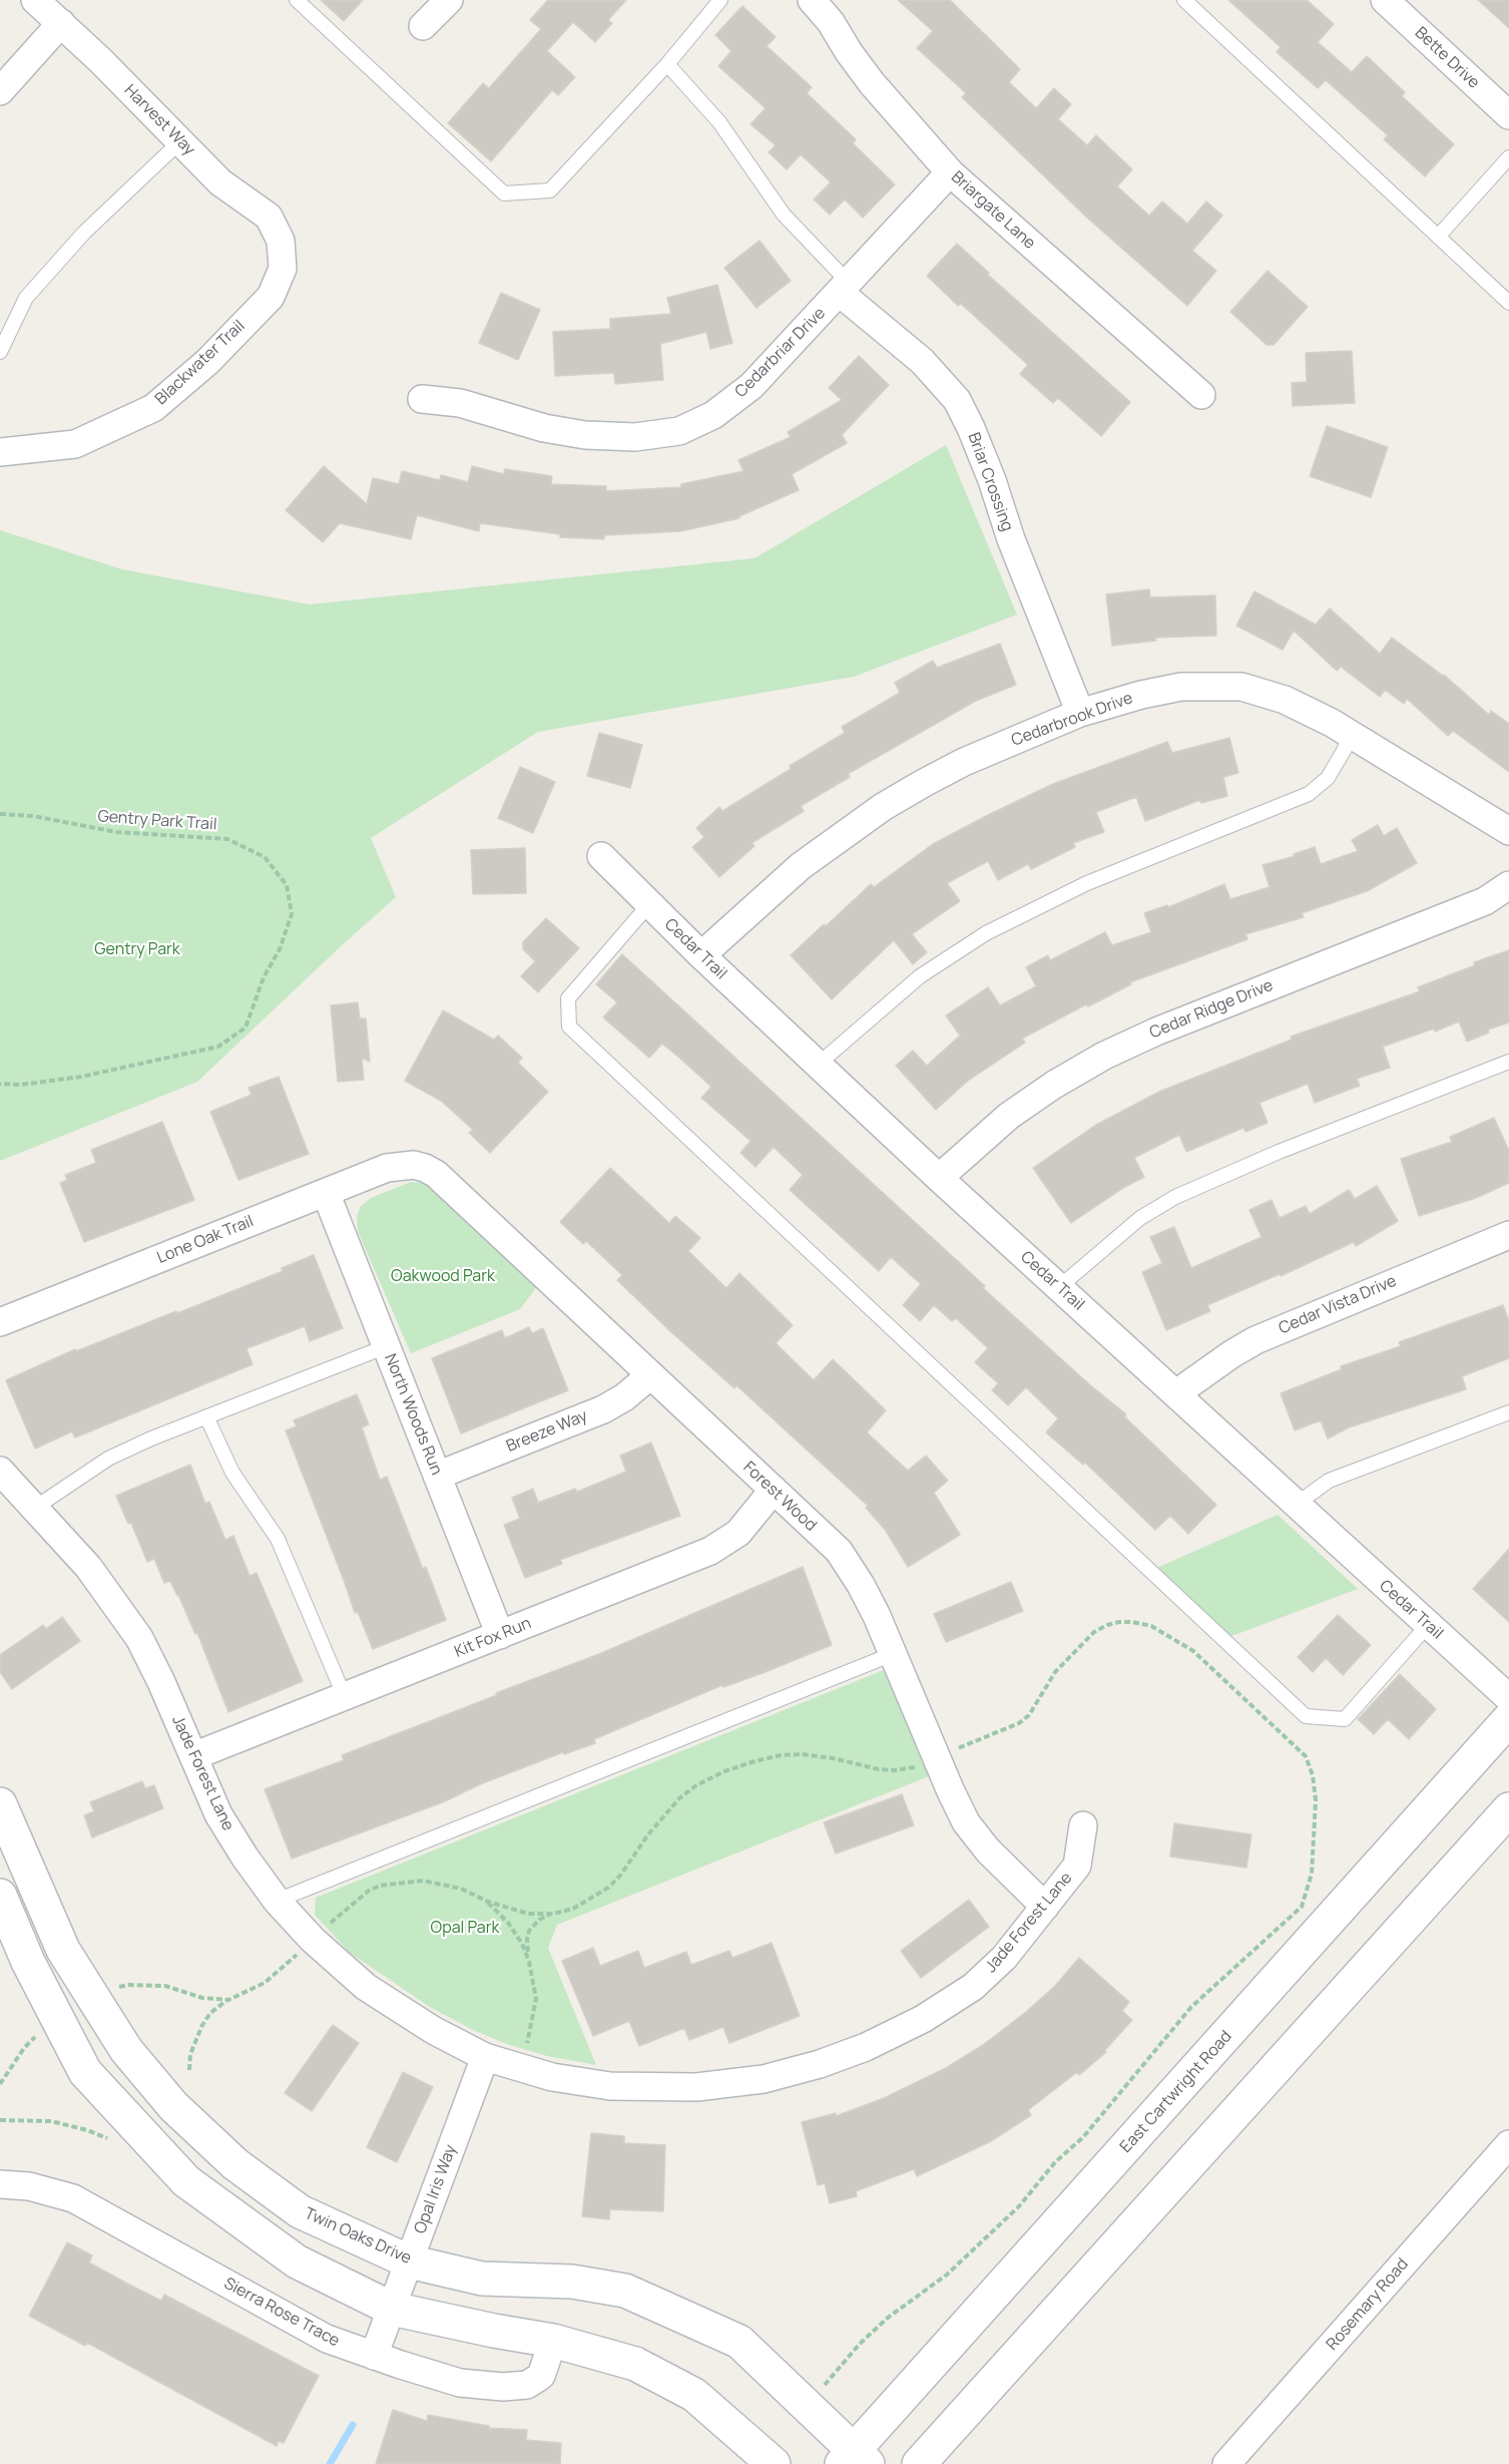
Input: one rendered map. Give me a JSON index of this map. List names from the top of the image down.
{
  "streets": {
    "street": [
      "Bette Drive",
      "Harvest Way",
      "Briargate Lane",
      "Cedarbriar Drive",
      "Blackwater Trail",
      "Briar Crossing",
      "Cedarbrook Drive",
      "Cedar Trail",
      "Cedar Ridge Drive",
      "Lone Oak Trail",
      "Cedar Vista Drive",
      "North Woods Run",
      "Breeze Way",
      "Forest Wood",
      "Kit Fox Run",
      "Jade Forest Lane",
      "East Cartwright Road",
      "Opal Iris Way",
      "Twin Oaks Drive",
      "Rosemary Road",
      "Sierra Rose Trace"
    ],
    "path": ["Gentry Park Trail"]
  },
  "crossings": [
    ["Harvest Way", "Blackwater Trail"],
    ["Briargate Lane", "Cedarbriar Drive"],
    ["Cedarbriar Drive", "Briar Crossing"],
    ["Briar Crossing", "Cedarbrook Drive"],
    ["Cedarbrook Drive", "Cedar Trail"],
    ["Cedar Trail", "Cedar Ridge Drive"],
    ["Cedar Trail", "Cedar Vista Drive"],
    ["Lone Oak Trail", "North Woods Run"],
    ["Lone Oak Trail", "Forest Wood"],
    ["North Woods Run", "Breeze Way"],
    ["North Woods Run", "Kit Fox Run"],
    ["Breeze Way", "Forest Wood"],
    ["Forest Wood", "Kit Fox Run"],
    ["Forest Wood", "Jade Forest Lane"],
    ["Kit Fox Run", "Jade Forest Lane"],
    ["Jade Forest Lane", "Opal Iris Way"],
    ["East Cartwright Road", "Twin Oaks Drive"],
    ["Opal Iris Way", "Twin Oaks Drive"],
    ["Opal Iris Way", "Sierra Rose Trace"]
  ],
  "parks": ["Gentry Park", "Oakwood Park", "Opal Park"]
}
